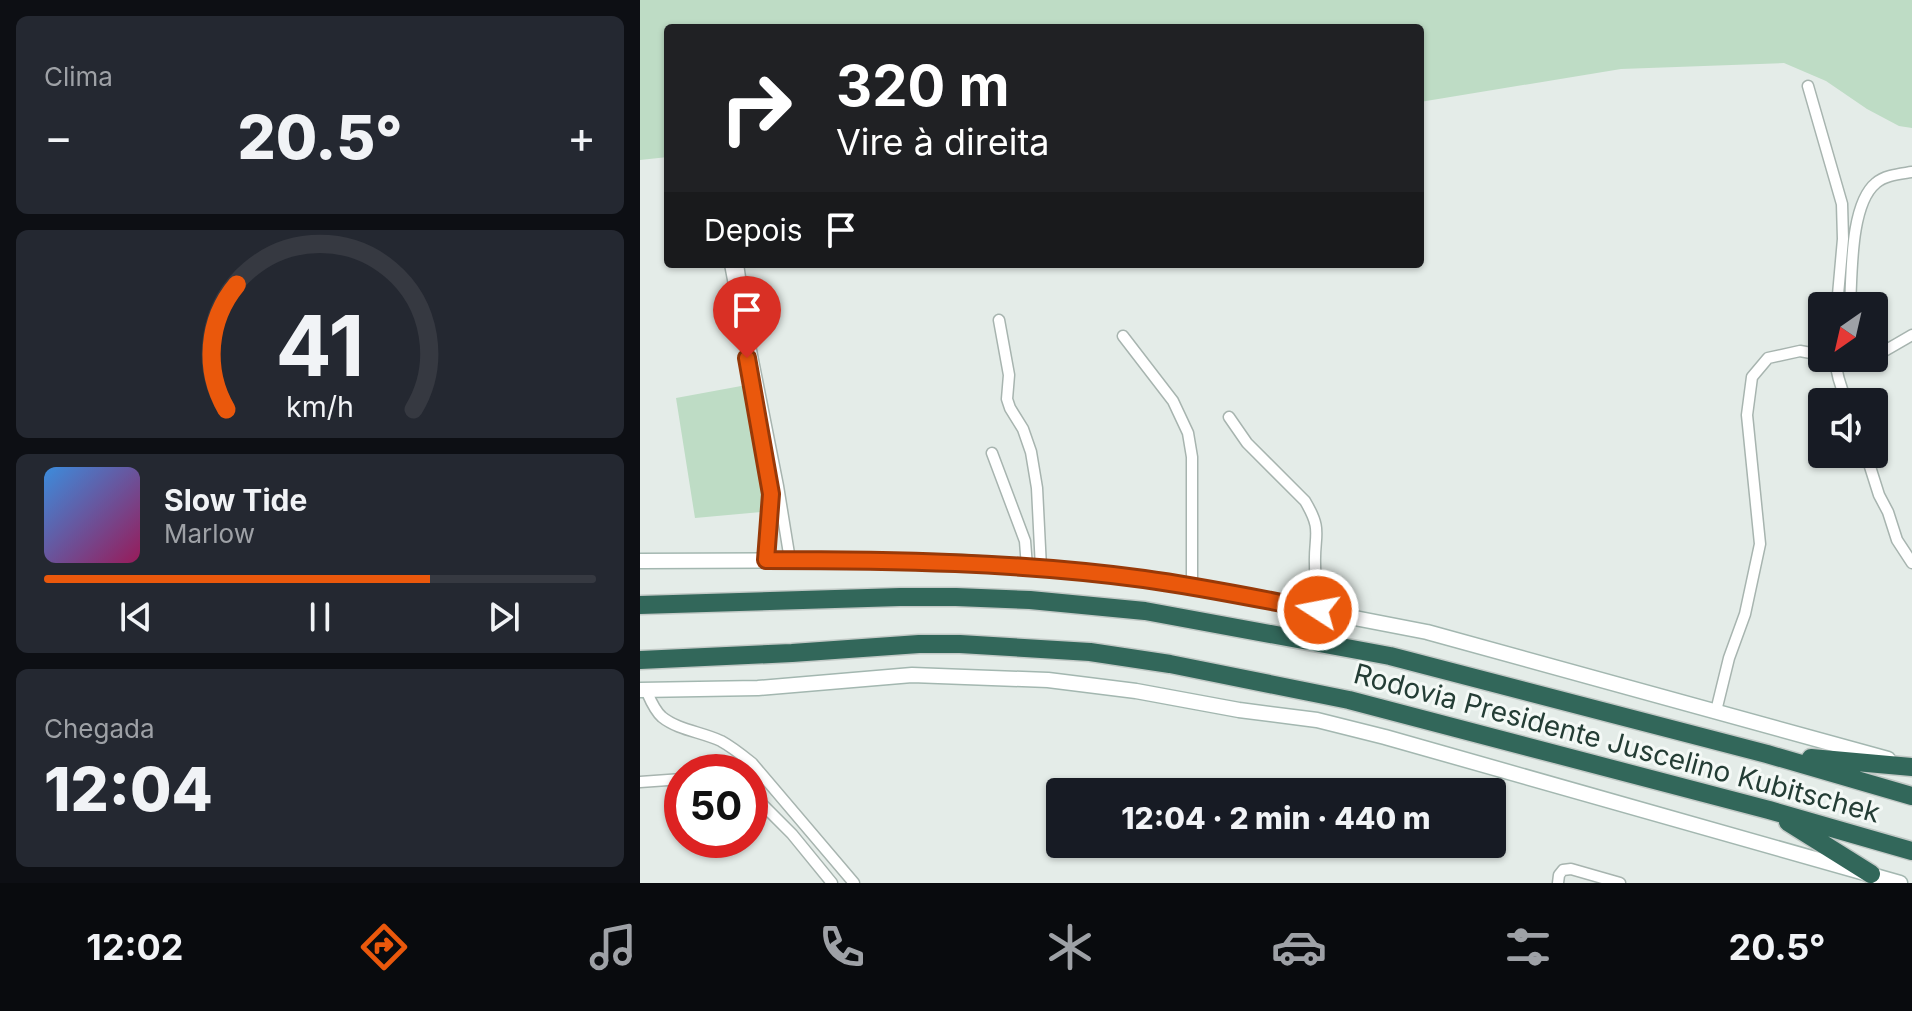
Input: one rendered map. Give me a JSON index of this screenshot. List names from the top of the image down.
{
  "streets": {
    "highway": ["Rodovia Presidente Juscelino Kubitschek"]
  },
  "north": "bottom left",
  "page": {
    "tile": [
      "Clima",
      ["Chegada", "12:04"]
    ],
    "turn": ["320 m", "Vire à direita"],
    "heat": ["−", "20.5°", "+"],
    "then": "Depois",
    "song": ["Slow Tide", "Marlow"],
    "limit": "50",
    "trip": "12:04 · 2 min · 440 m",
    "tabs": ["12:02", "20.5°"],
    "gauge": ["41", "km/h"]
  }
}
